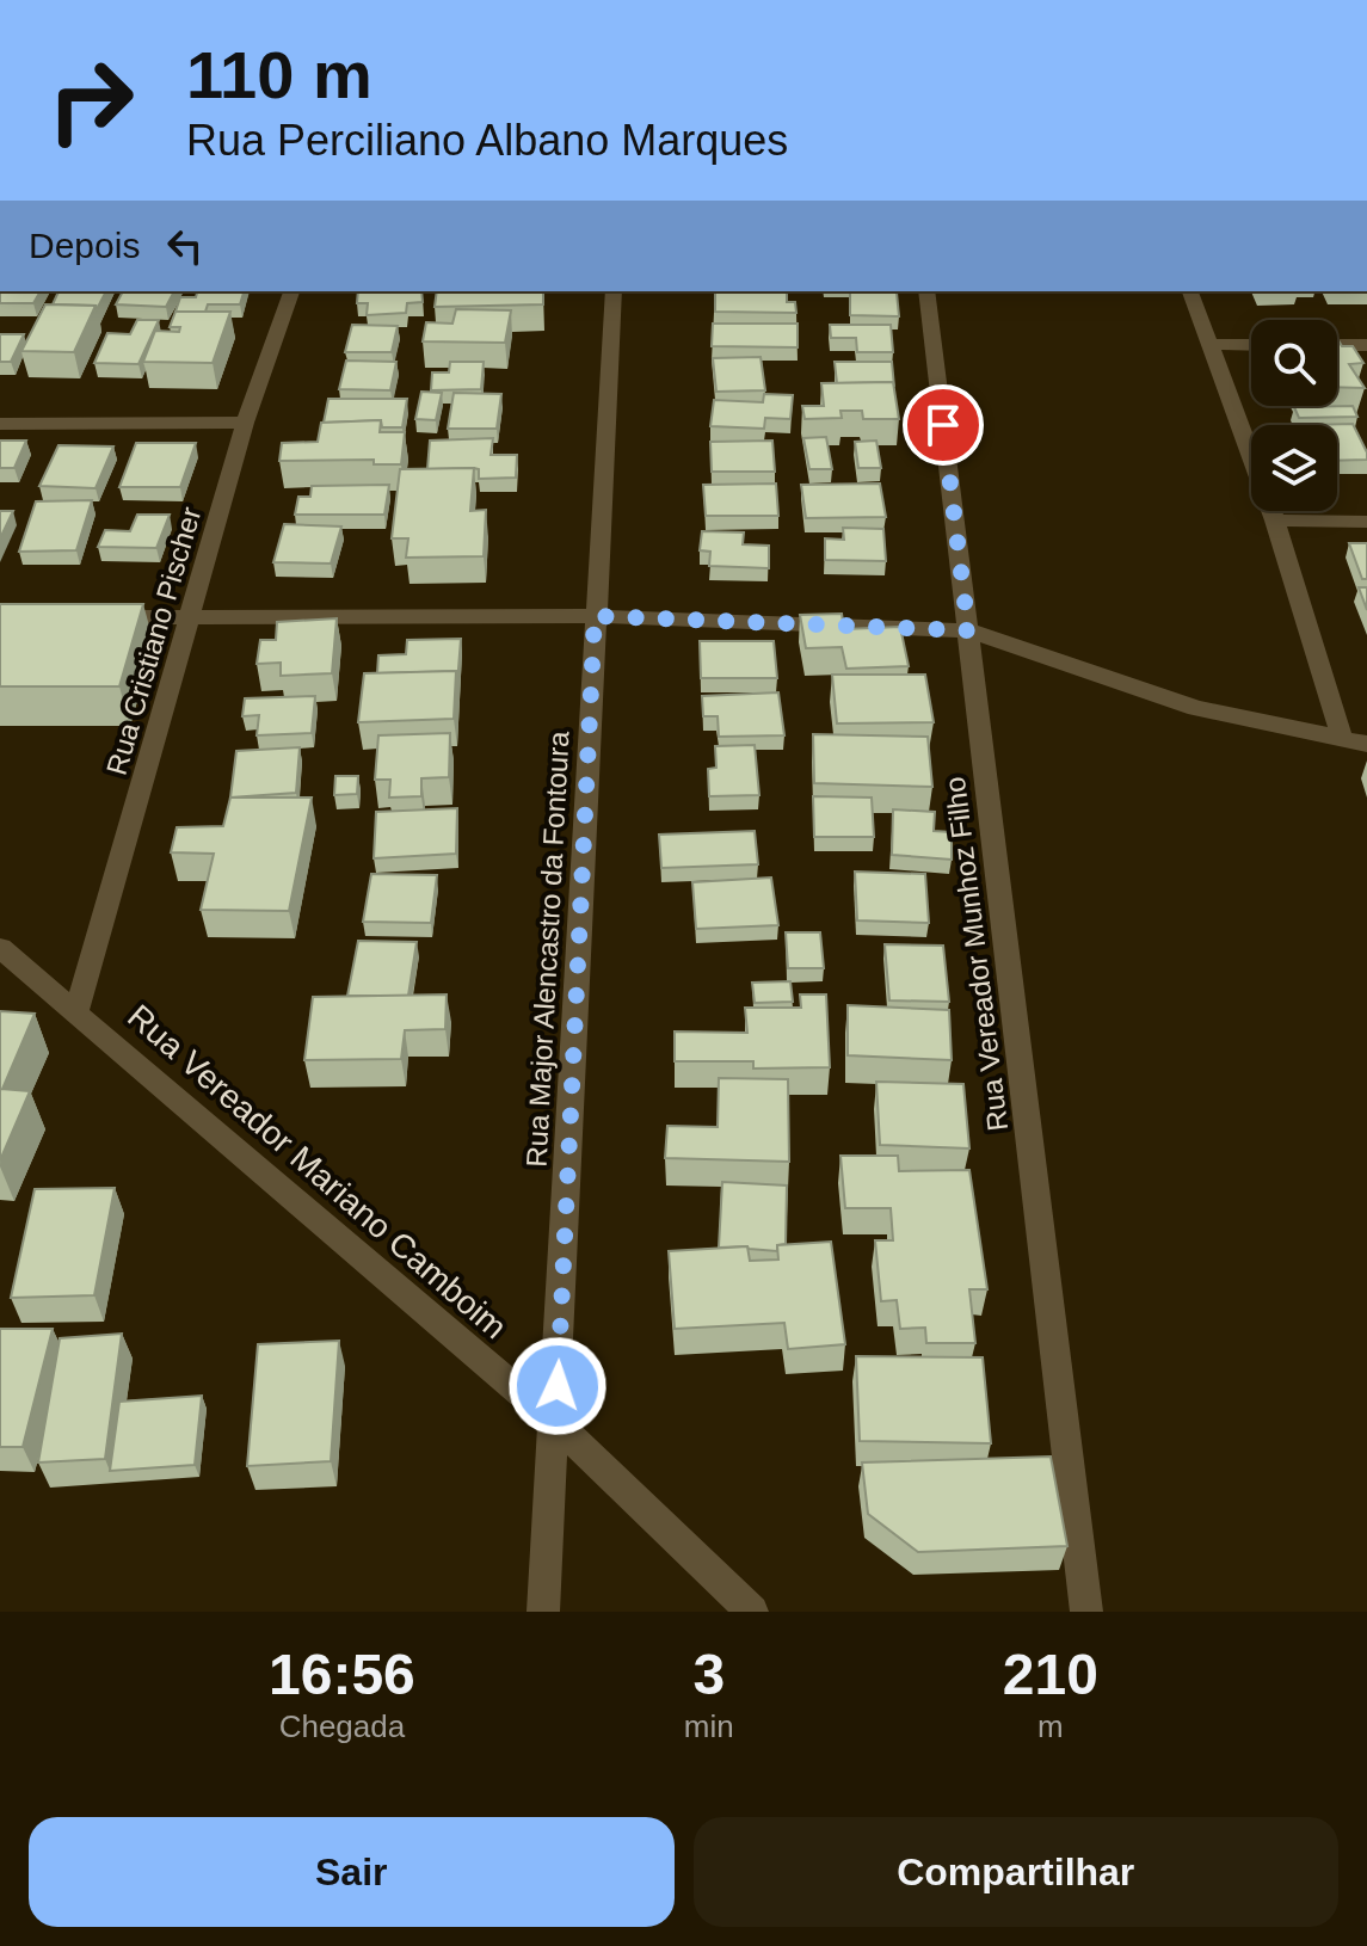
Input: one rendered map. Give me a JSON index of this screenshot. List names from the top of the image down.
{
  "streets": {
    "street": [
      "Rua Cristiano Pischer",
      "Rua Major Alencastro da Fontoura",
      "Rua Vereador Munhoz Filho",
      "Rua Vereador Mariano Camboim"
    ]
  },
  "crossings": [
    ["Rua Cristiano Pischer", "Rua Vereador Mariano Camboim"],
    ["Rua Major Alencastro da Fontoura", "Rua Vereador Mariano Camboim"]
  ],
  "page": {
    "turn": ["110 m", "Rua Perciliano Albano Marques"],
    "then": "Depois",
    "eta": [
      "16:56",
      "Chegada",
      "3",
      "min",
      "210",
      "m"
    ],
    "buttons": ["Sair", "Compartilhar"]
  }
}
